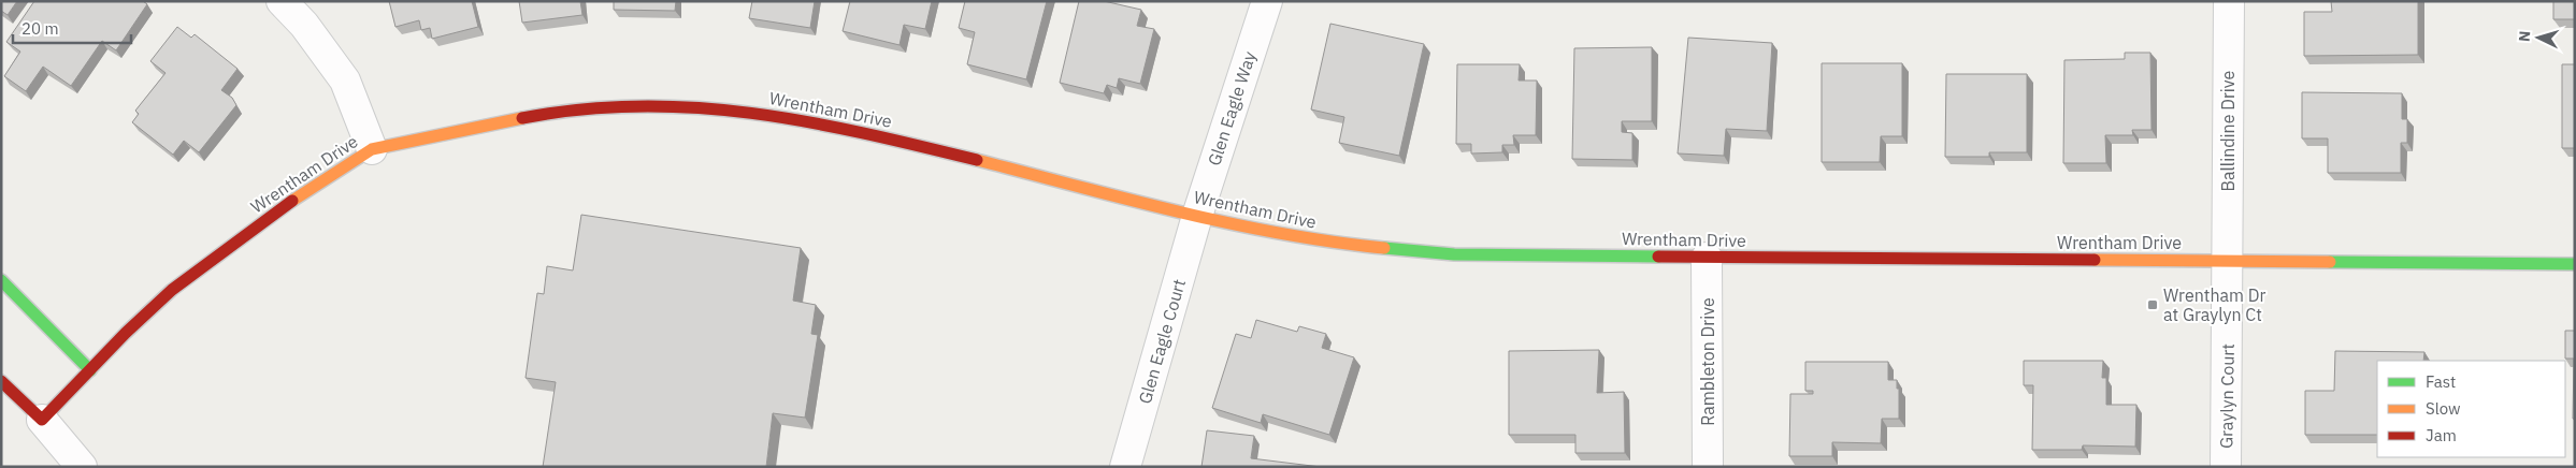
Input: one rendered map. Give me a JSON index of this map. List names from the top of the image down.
{
  "streets": {
    "street": [
      "Glen Eagle Way",
      "Wrentham Drive",
      "Ballindine Drive",
      "Glen Eagle Court",
      "Rambleton Drive",
      "Graylyn Court"
    ]
  },
  "crossings": [
    ["Glen Eagle Way", "Wrentham Drive"],
    ["Glen Eagle Way", "Glen Eagle Court"],
    ["Wrentham Drive", "Ballindine Drive"],
    ["Wrentham Drive", "Glen Eagle Court"],
    ["Wrentham Drive", "Rambleton Drive"],
    ["Wrentham Drive", "Graylyn Court"],
    ["Ballindine Drive", "Graylyn Court"]
  ],
  "places": {
    "transit": ["Wrentham Dr at Graylyn Ct"]
  },
  "legend": ["Fast", "Slow", "Jam"],
  "scale_bar": "20 m",
  "north": "left"
}
